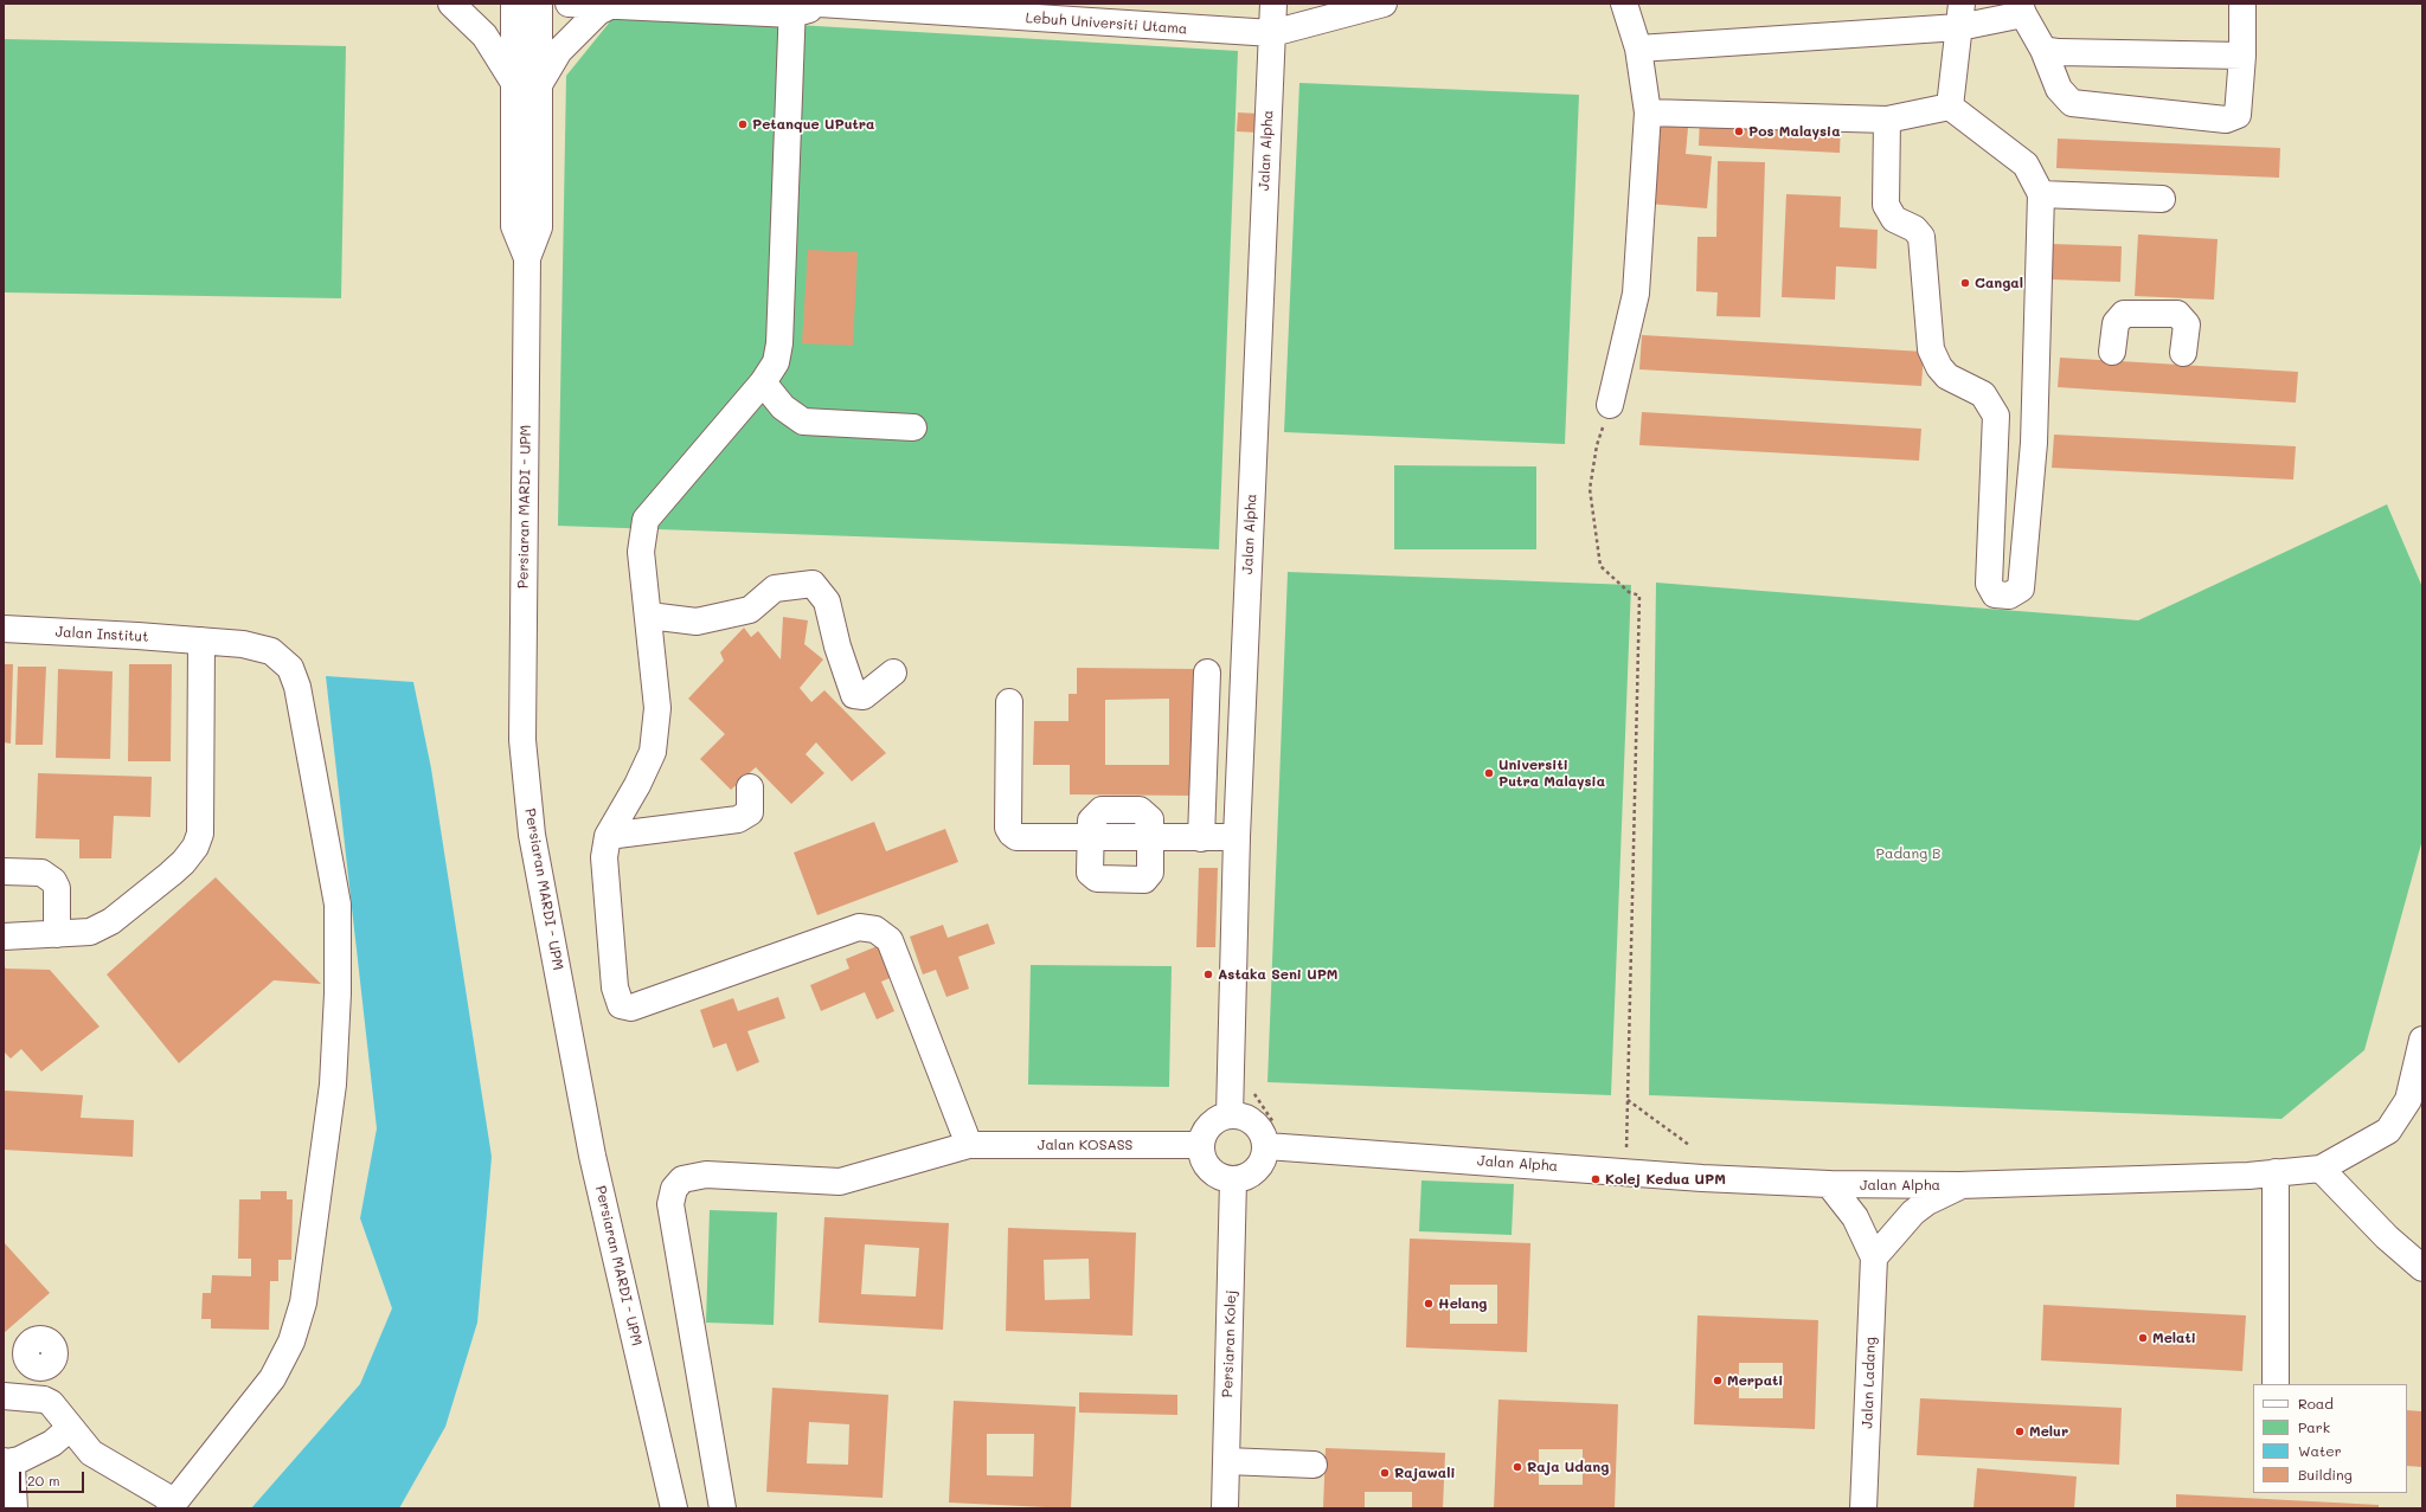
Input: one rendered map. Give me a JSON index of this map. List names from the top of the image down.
{
  "streets": {
    "street": [
      "Lebuh Universiti Utama",
      "Jalan Alpha",
      "Persiaran MARDI - UPM",
      "Jalan Institut",
      "Jalan KOSASS",
      "Persiaran Kolej",
      "Jalan Ladang"
    ]
  },
  "crossings": [
    ["Lebuh Universiti Utama", "Jalan Alpha"],
    ["Jalan Alpha", "Jalan KOSASS"],
    ["Jalan Alpha", "Persiaran Kolej"],
    ["Jalan Alpha", "Jalan Ladang"],
    ["Jalan KOSASS", "Persiaran Kolej"]
  ],
  "parks": ["Padang B"],
  "places": [
    "Petanque UPutra",
    "Pos Malaysia",
    "Cangal",
    "Universiti Putra Malaysia",
    "Astaka Seni UPM",
    "Kolej Kedua UPM",
    "Helang",
    "Melati",
    "Merpati",
    "Melur",
    "Raja Udang",
    "Rajawali"
  ],
  "legend": [
    "Road",
    "Park",
    "Water",
    "Building"
  ],
  "scale_bar": "20 m"
}
